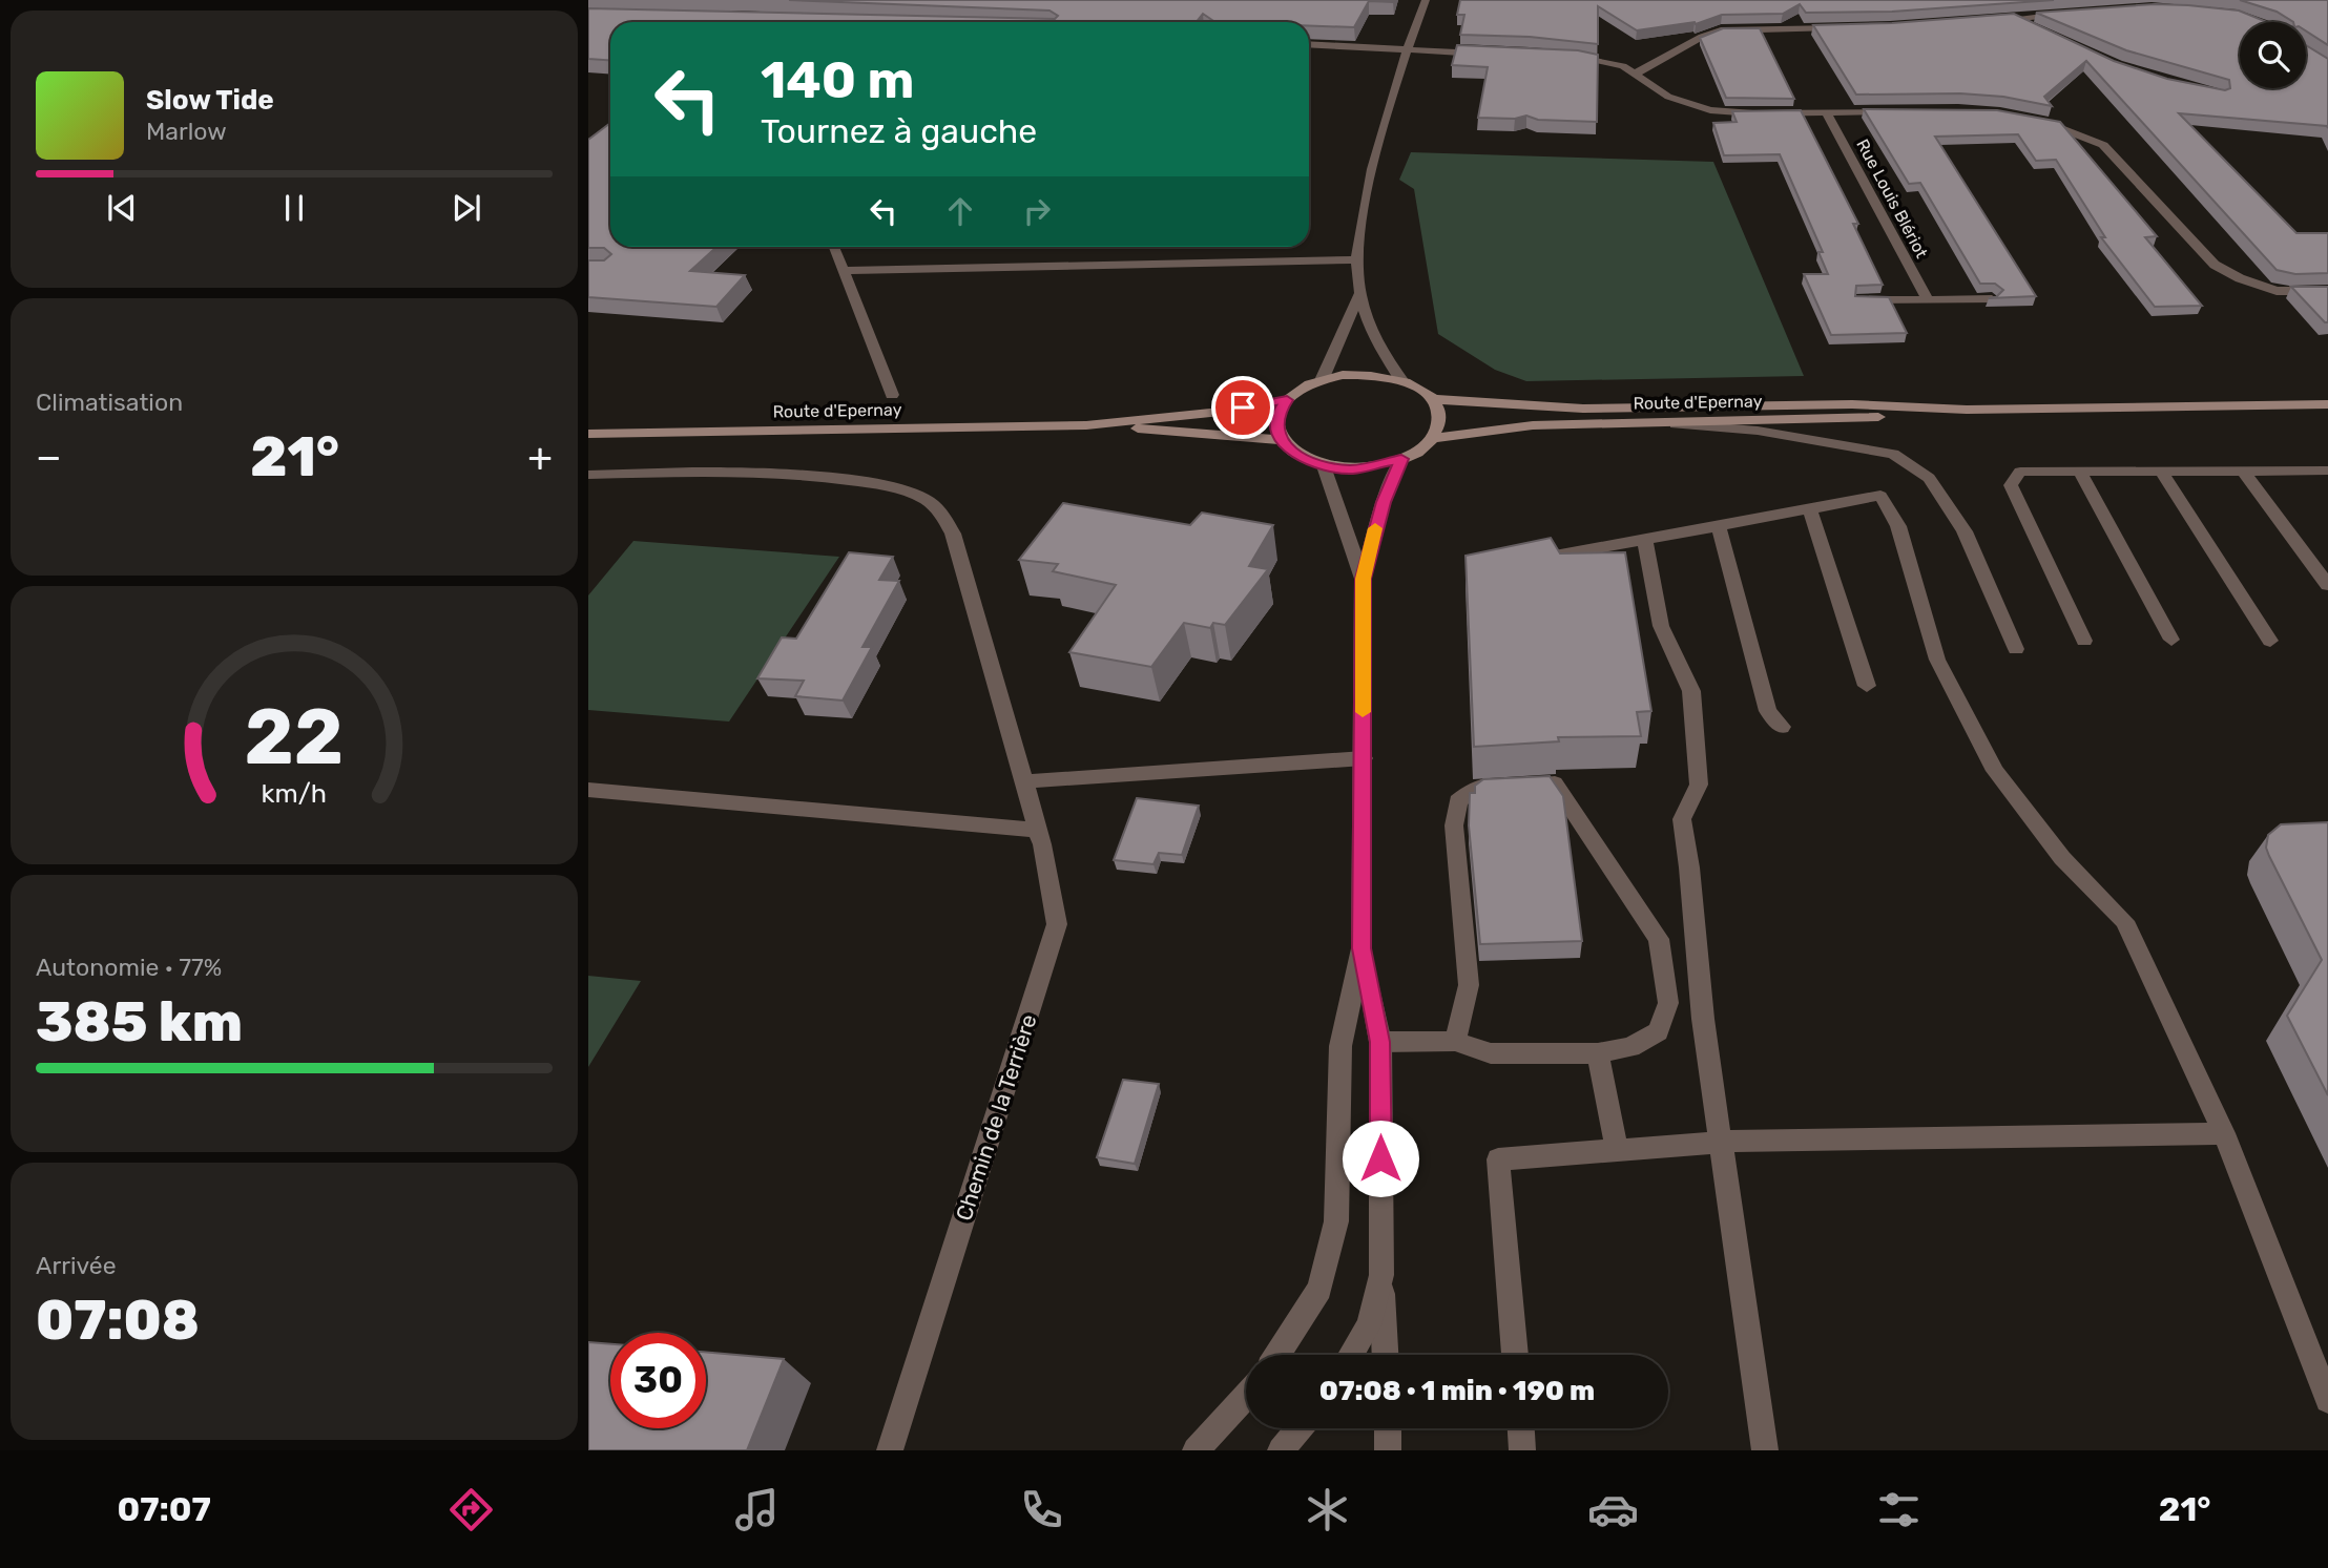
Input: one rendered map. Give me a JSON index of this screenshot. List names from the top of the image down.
{
  "streets": {
    "main road": ["Route d'Epernay"],
    "street": ["Rue Louis Blériot", "Chemin de la Terrière"]
  },
  "page": {
    "turn": ["140 m", "Tournez à gauche"],
    "song": ["Slow Tide", "Marlow"],
    "tile": [
      "Climatisation",
      ["Autonomie · 77%", "385 km"],
      ["Arrivée", "07:08"]
    ],
    "heat": ["−", "21°", "+"],
    "limit": "30",
    "trip": "07:08 · 1 min · 190 m",
    "tabs": ["07:07", "21°"],
    "gauge": ["22", "km/h"]
  }
}
